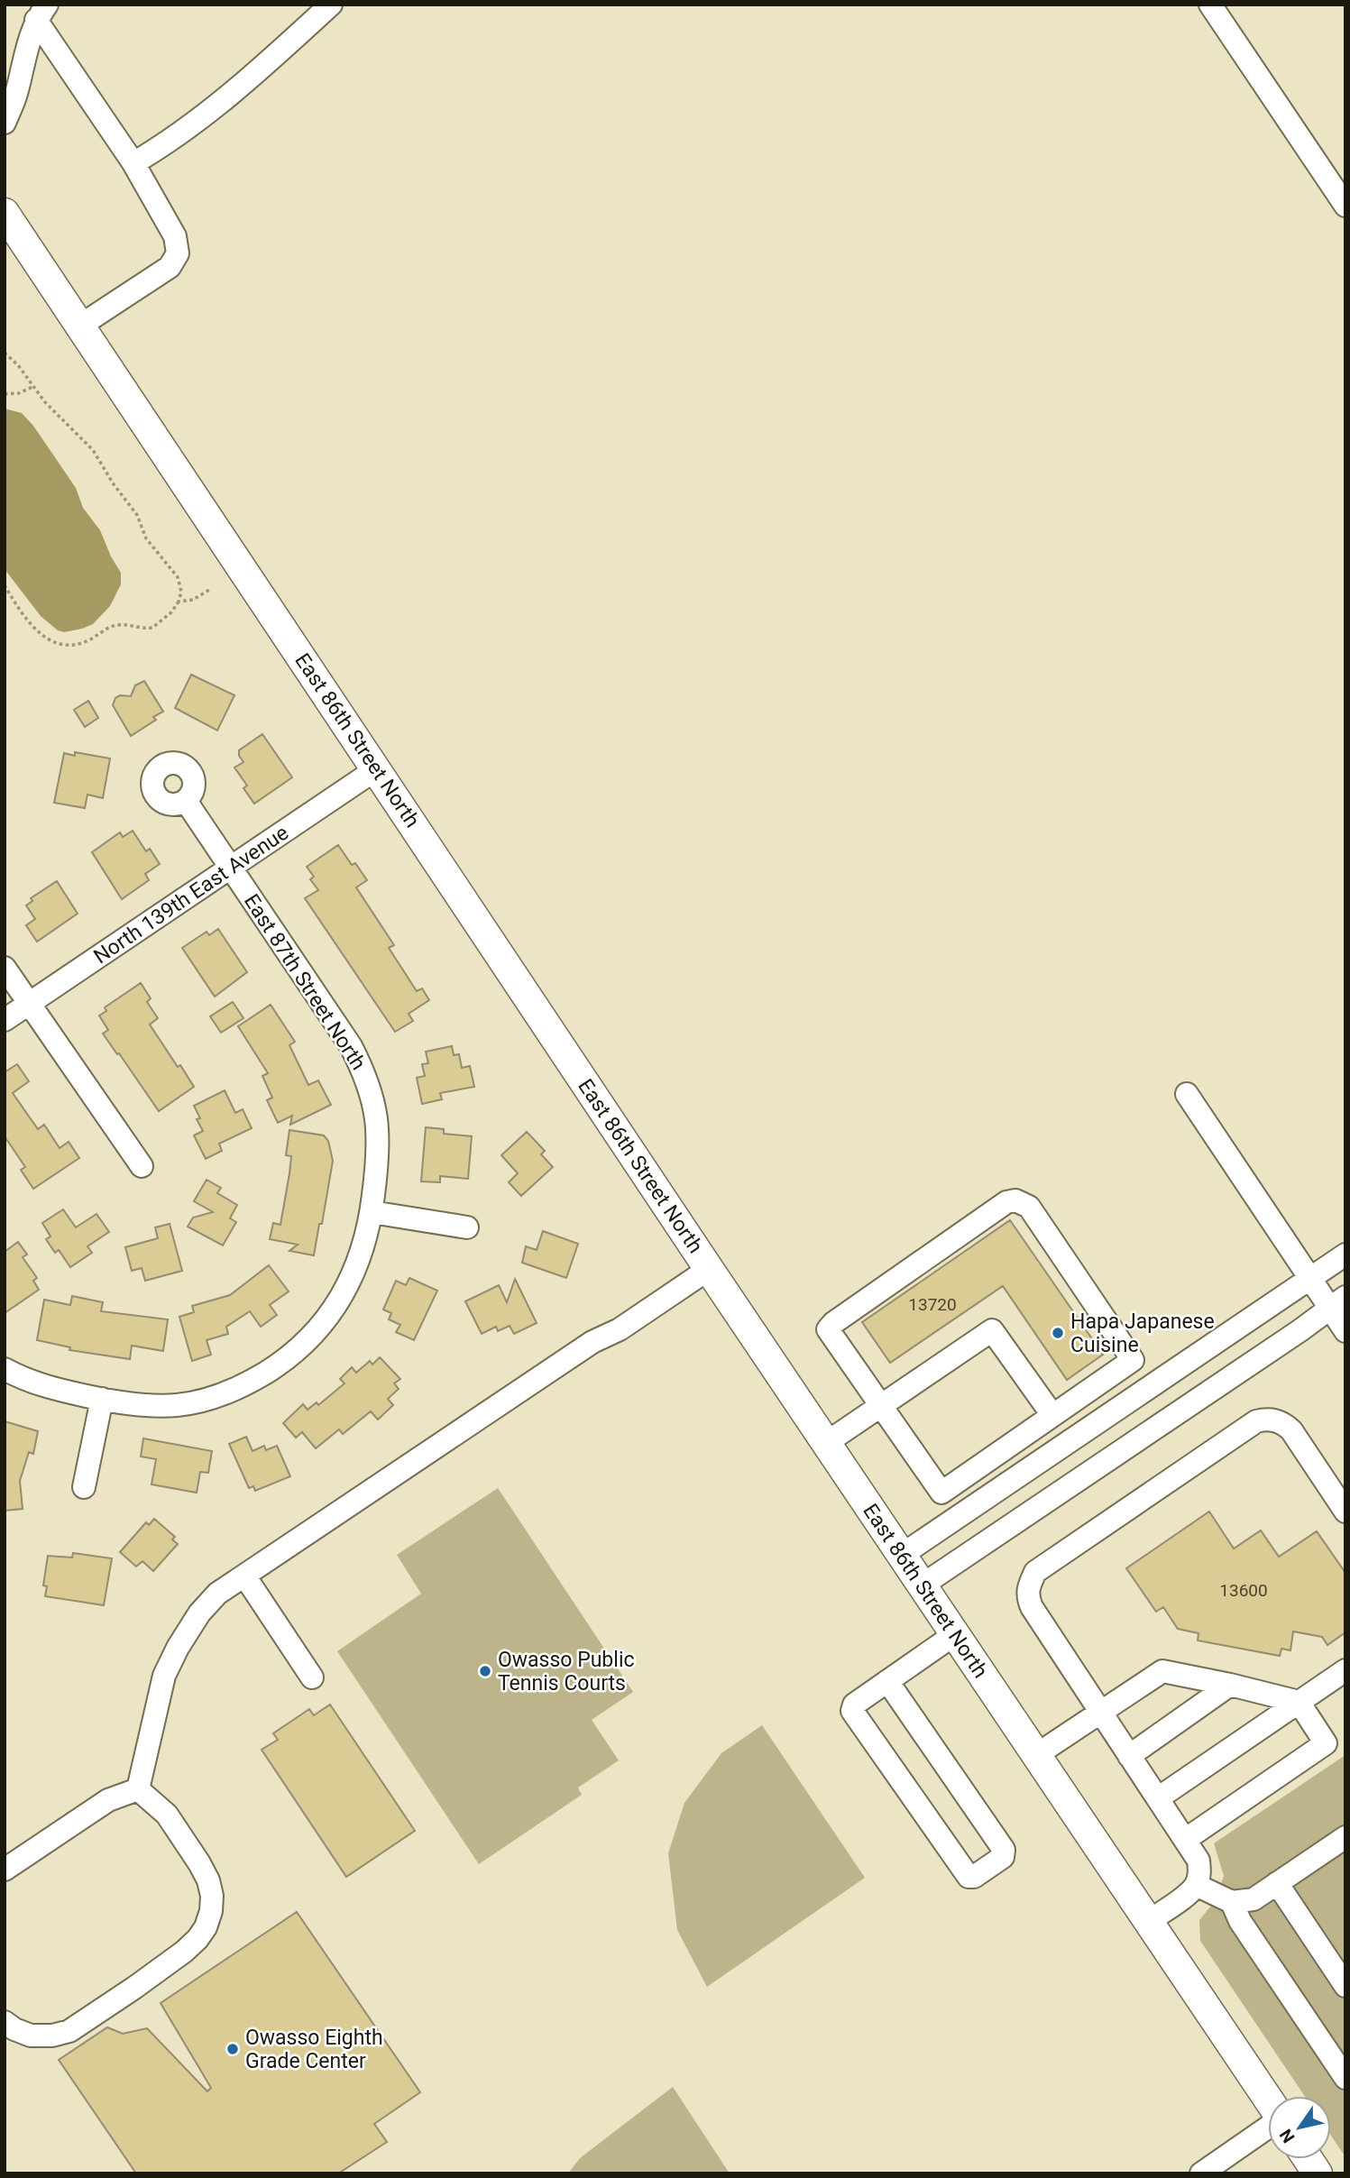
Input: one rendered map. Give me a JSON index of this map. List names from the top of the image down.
{
  "streets": {
    "main road": ["East 86th Street North"],
    "street": ["North 139th East Avenue", "East 87th Street North"]
  },
  "crossings": [
    ["East 86th Street North", "North 139th East Avenue"],
    ["North 139th East Avenue", "East 87th Street North"]
  ],
  "places": ["Hapa Japanese Cuisine", "Owasso Public Tennis Courts", "Owasso Eighth Grade Center"],
  "house_numbers": ["13720", "13600"],
  "north": "bottom left"
}
